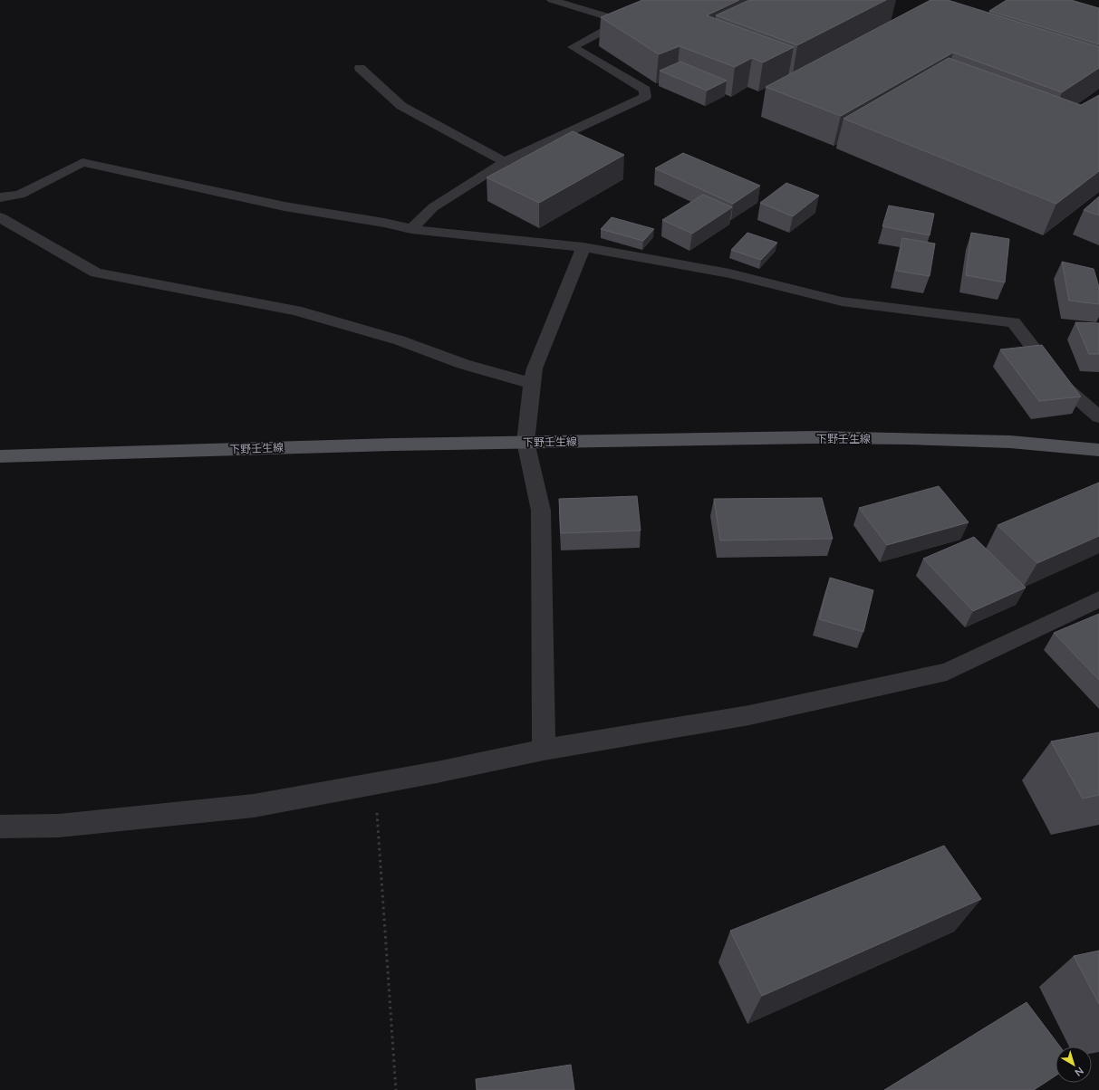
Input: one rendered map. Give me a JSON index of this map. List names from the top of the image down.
{
  "streets": {
    "main road": ["下野壬生線"]
  },
  "north": "bottom right"
}
